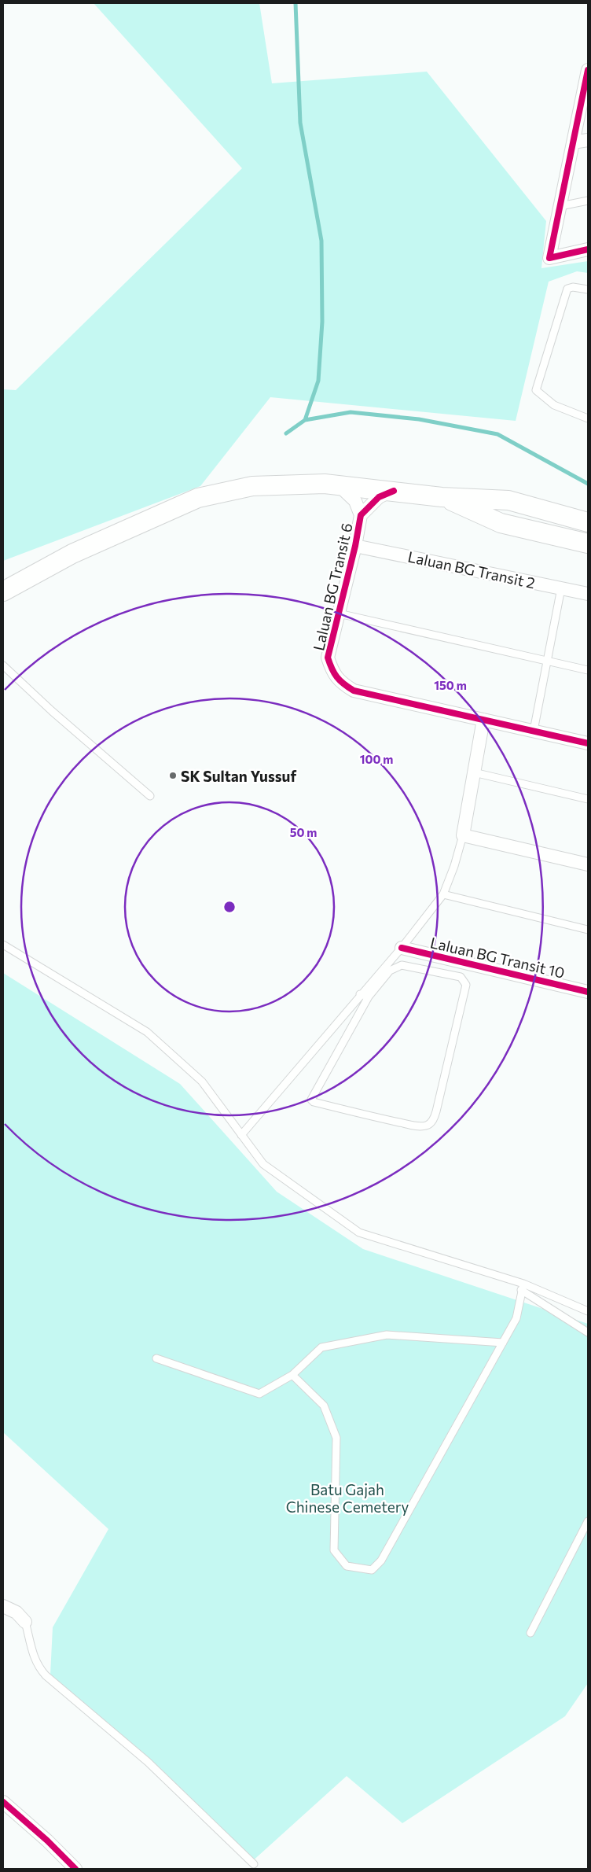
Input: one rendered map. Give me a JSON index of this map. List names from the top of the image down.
{
  "streets": {
    "street": ["Laluan BG Transit 2", "Laluan BG Transit 6", "Laluan BG Transit 10"]
  },
  "crossings": [
    ["Laluan BG Transit 2", "Laluan BG Transit 6"]
  ],
  "parks": ["Batu Gajah Chinese Cemetery"],
  "places": ["SK Sultan Yussuf"],
  "rings": ["150 m", "100 m", "50 m"]
}
